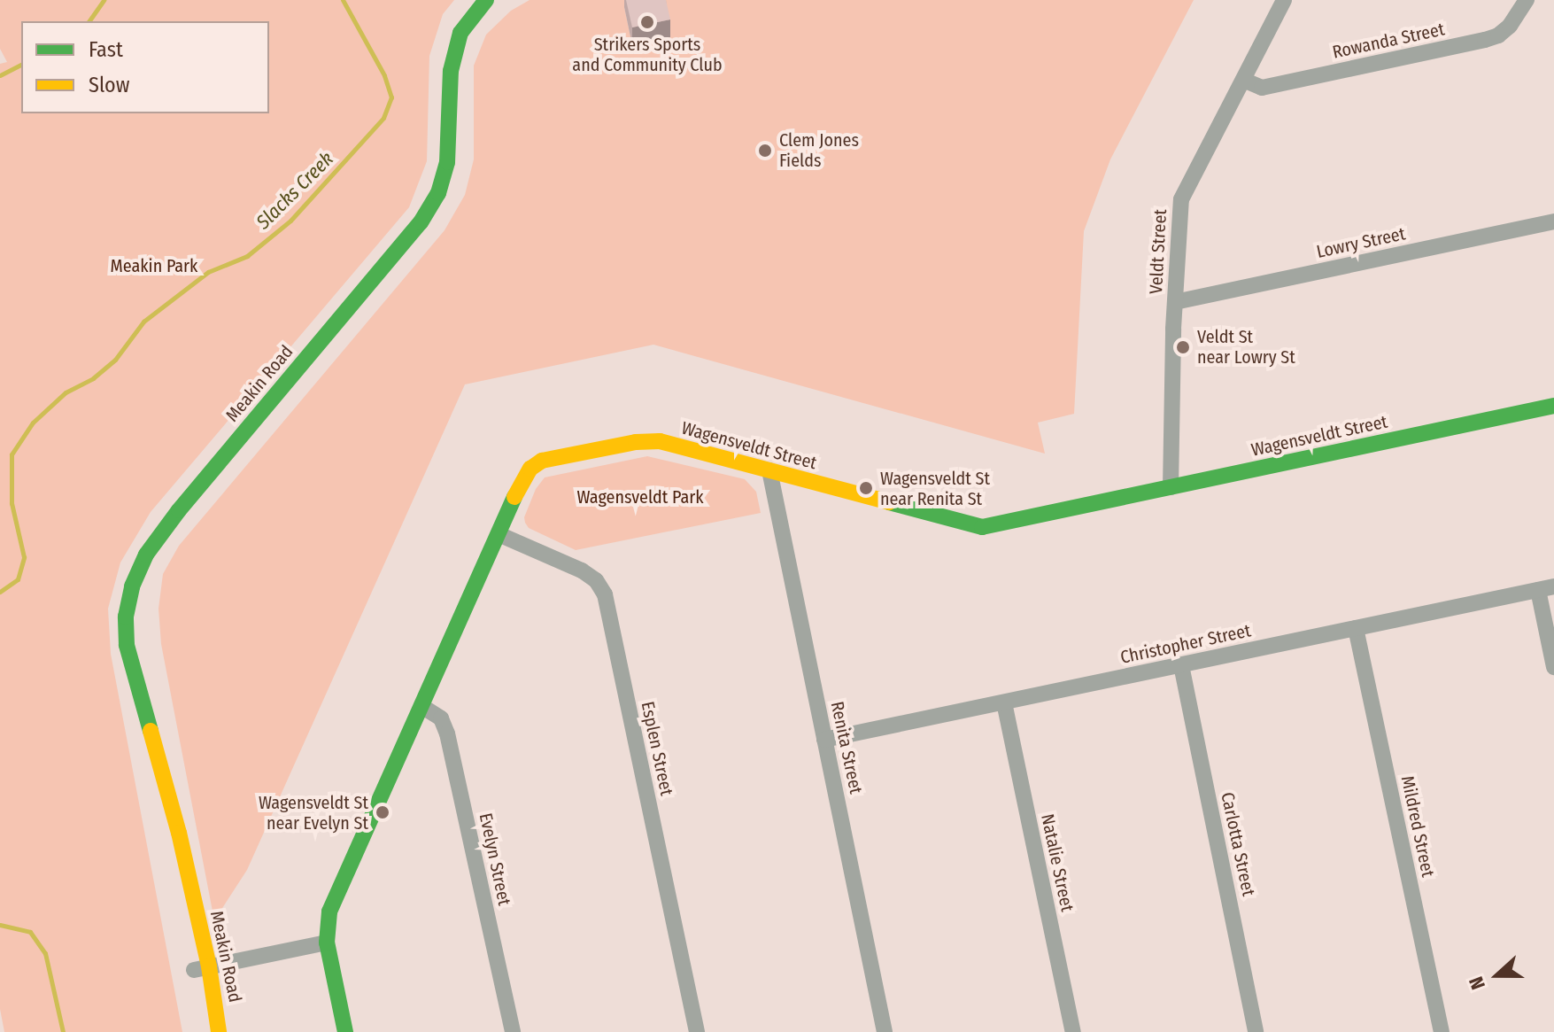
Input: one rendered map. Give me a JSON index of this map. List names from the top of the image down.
{
  "streets": {
    "street": [
      "Rowanda Street",
      "Lowry Street",
      "Veldt Street",
      "Meakin Road",
      "Wagensveldt Street",
      "Christopher Street",
      "Renita Street",
      "Esplen Street",
      "Mildred Street",
      "Carlotta Street",
      "Evelyn Street",
      "Natalie Street"
    ]
  },
  "crossings": [
    ["Rowanda Street", "Veldt Street"],
    ["Lowry Street", "Veldt Street"],
    ["Veldt Street", "Wagensveldt Street"],
    ["Wagensveldt Street", "Renita Street"],
    ["Wagensveldt Street", "Esplen Street"],
    ["Wagensveldt Street", "Evelyn Street"],
    ["Christopher Street", "Renita Street"],
    ["Christopher Street", "Mildred Street"],
    ["Christopher Street", "Carlotta Street"],
    ["Christopher Street", "Natalie Street"]
  ],
  "water": ["Slacks Creek"],
  "parks": ["Meakin Park", "Wagensveldt Park"],
  "places": [
    "Strikers Sports and Community Club",
    "Clem Jones Fields",
    "Veldt St near Lowry St",
    "Wagensveldt St near Renita St",
    "Wagensveldt St near Evelyn St"
  ],
  "legend": ["Fast", "Slow"],
  "north": "left"
}
